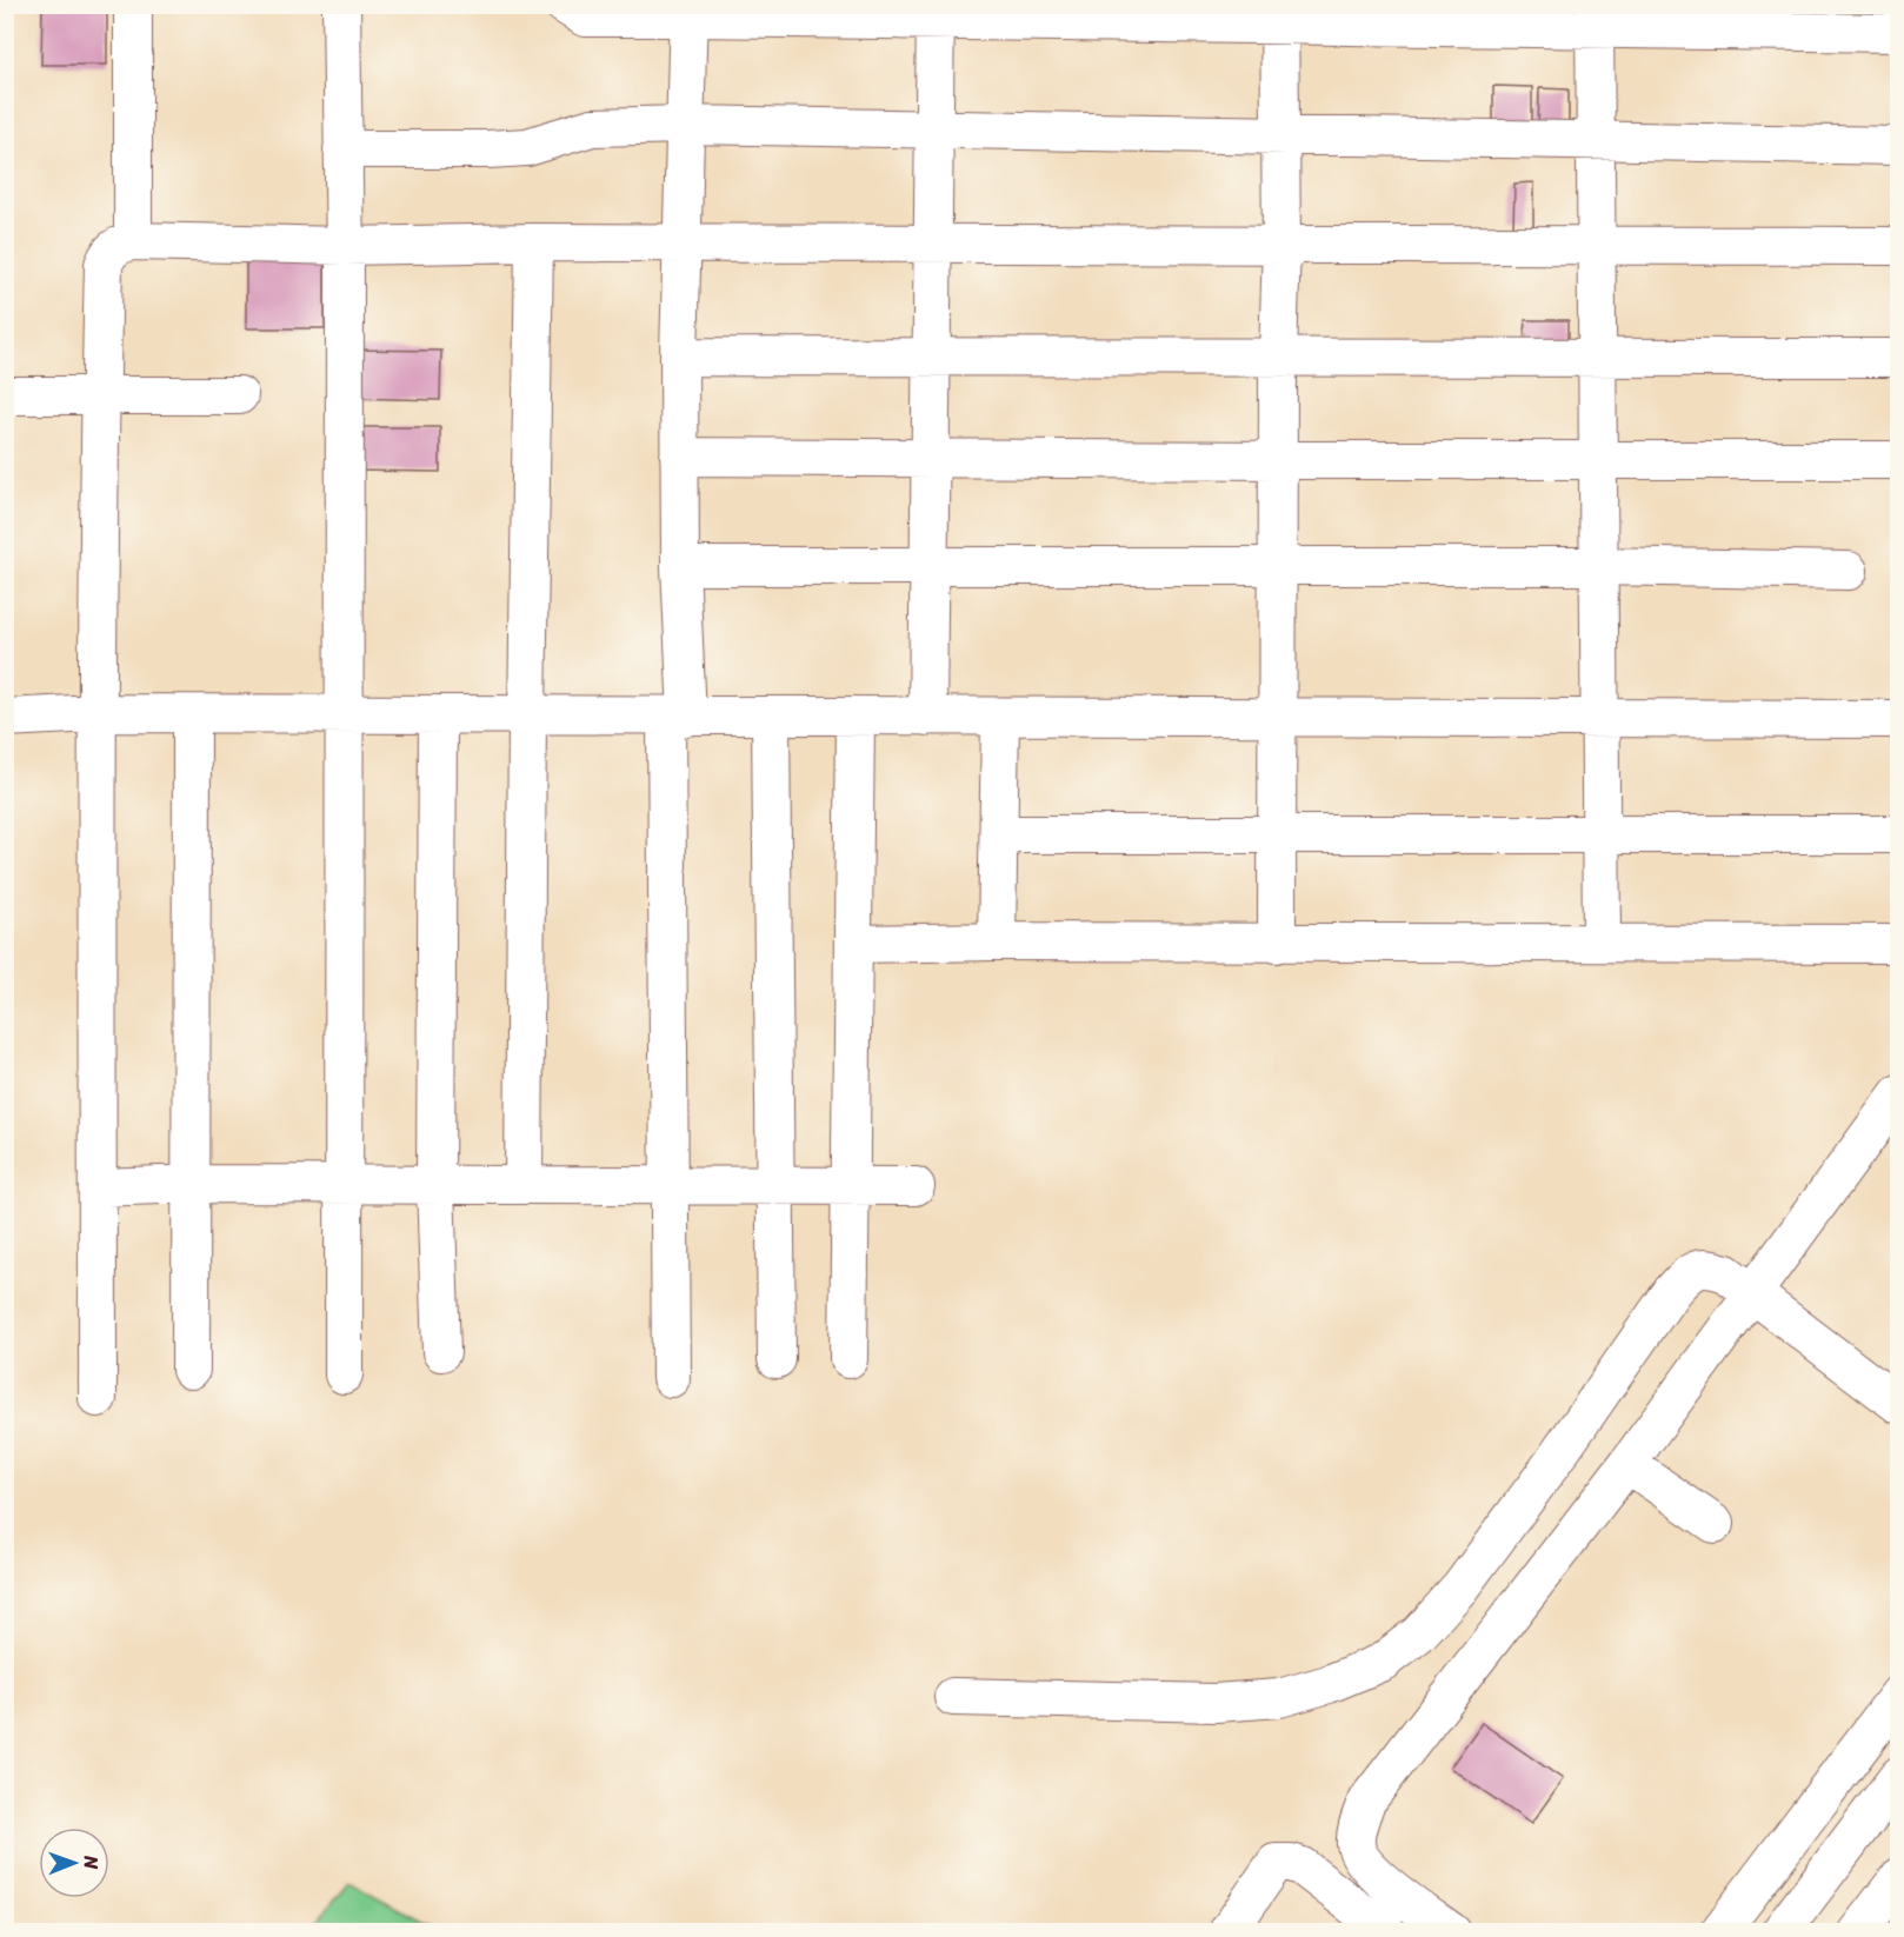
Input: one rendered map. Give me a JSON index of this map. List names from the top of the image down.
{
  "north": "right"
}
